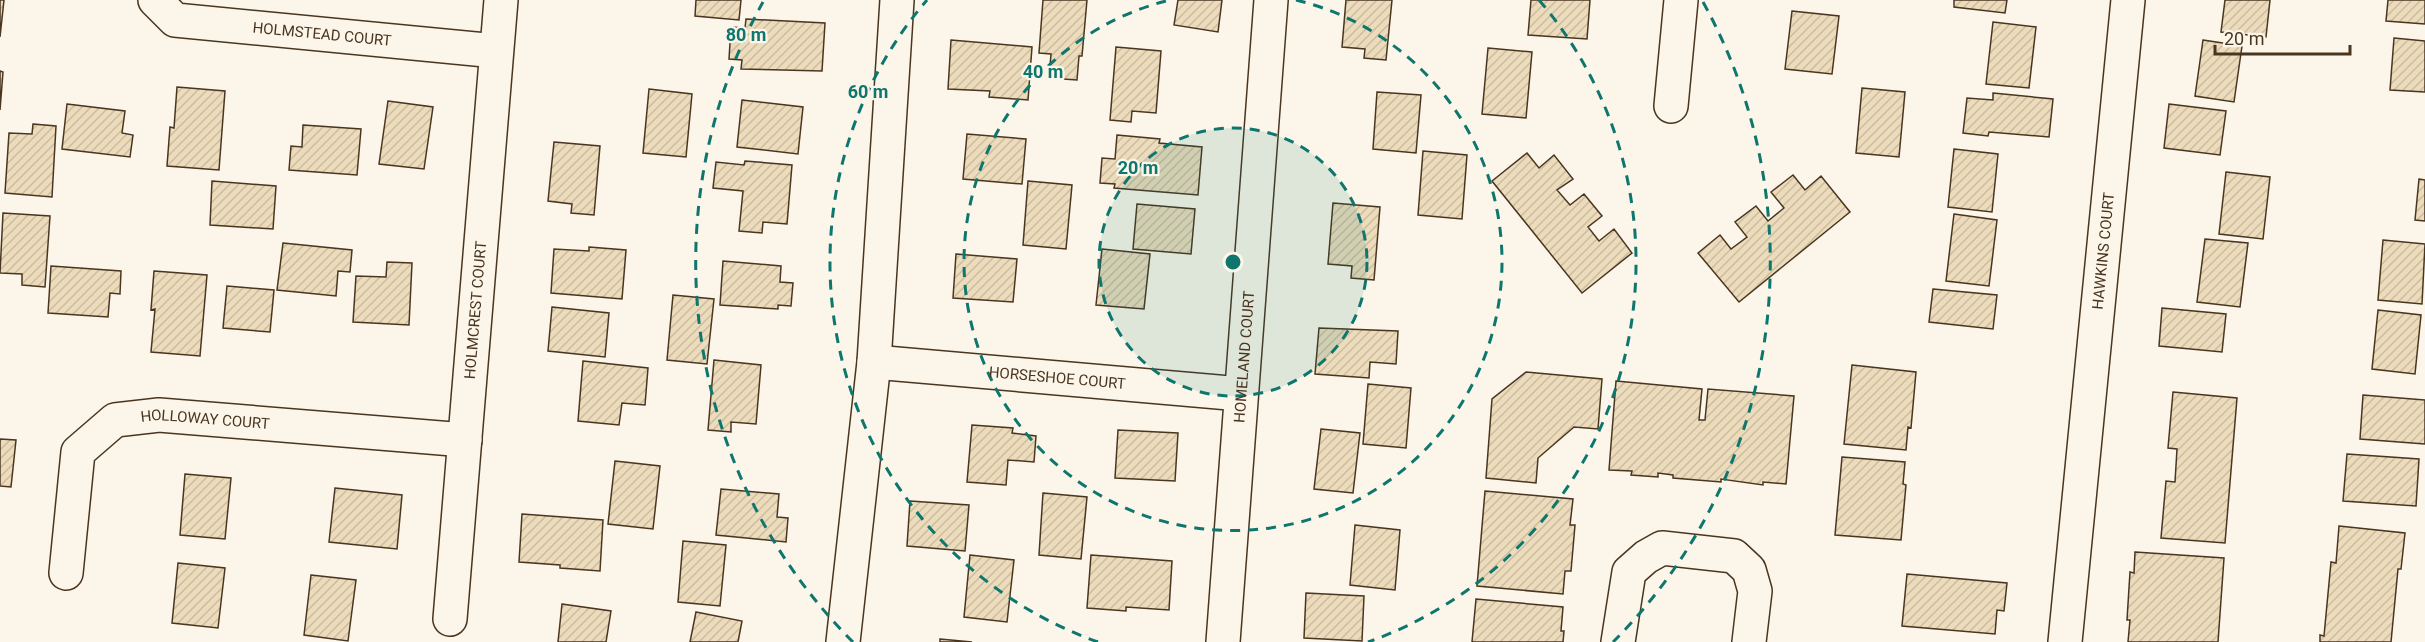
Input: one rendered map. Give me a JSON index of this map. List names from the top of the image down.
{
  "streets": {
    "street": [
      "HOLMSTEAD COURT",
      "HAWKINS COURT",
      "HOLMCREST COURT",
      "HOMELAND COURT",
      "HORSESHOE COURT",
      "HOLLOWAY COURT"
    ]
  },
  "crossings": [
    ["HOLMSTEAD COURT", "HOLMCREST COURT"],
    ["HOLMCREST COURT", "HOLLOWAY COURT"],
    ["HOMELAND COURT", "HORSESHOE COURT"]
  ],
  "scale_bar": "20 m",
  "rings": [
    "80 m",
    "40 m",
    "60 m",
    "20 m"
  ]
}
